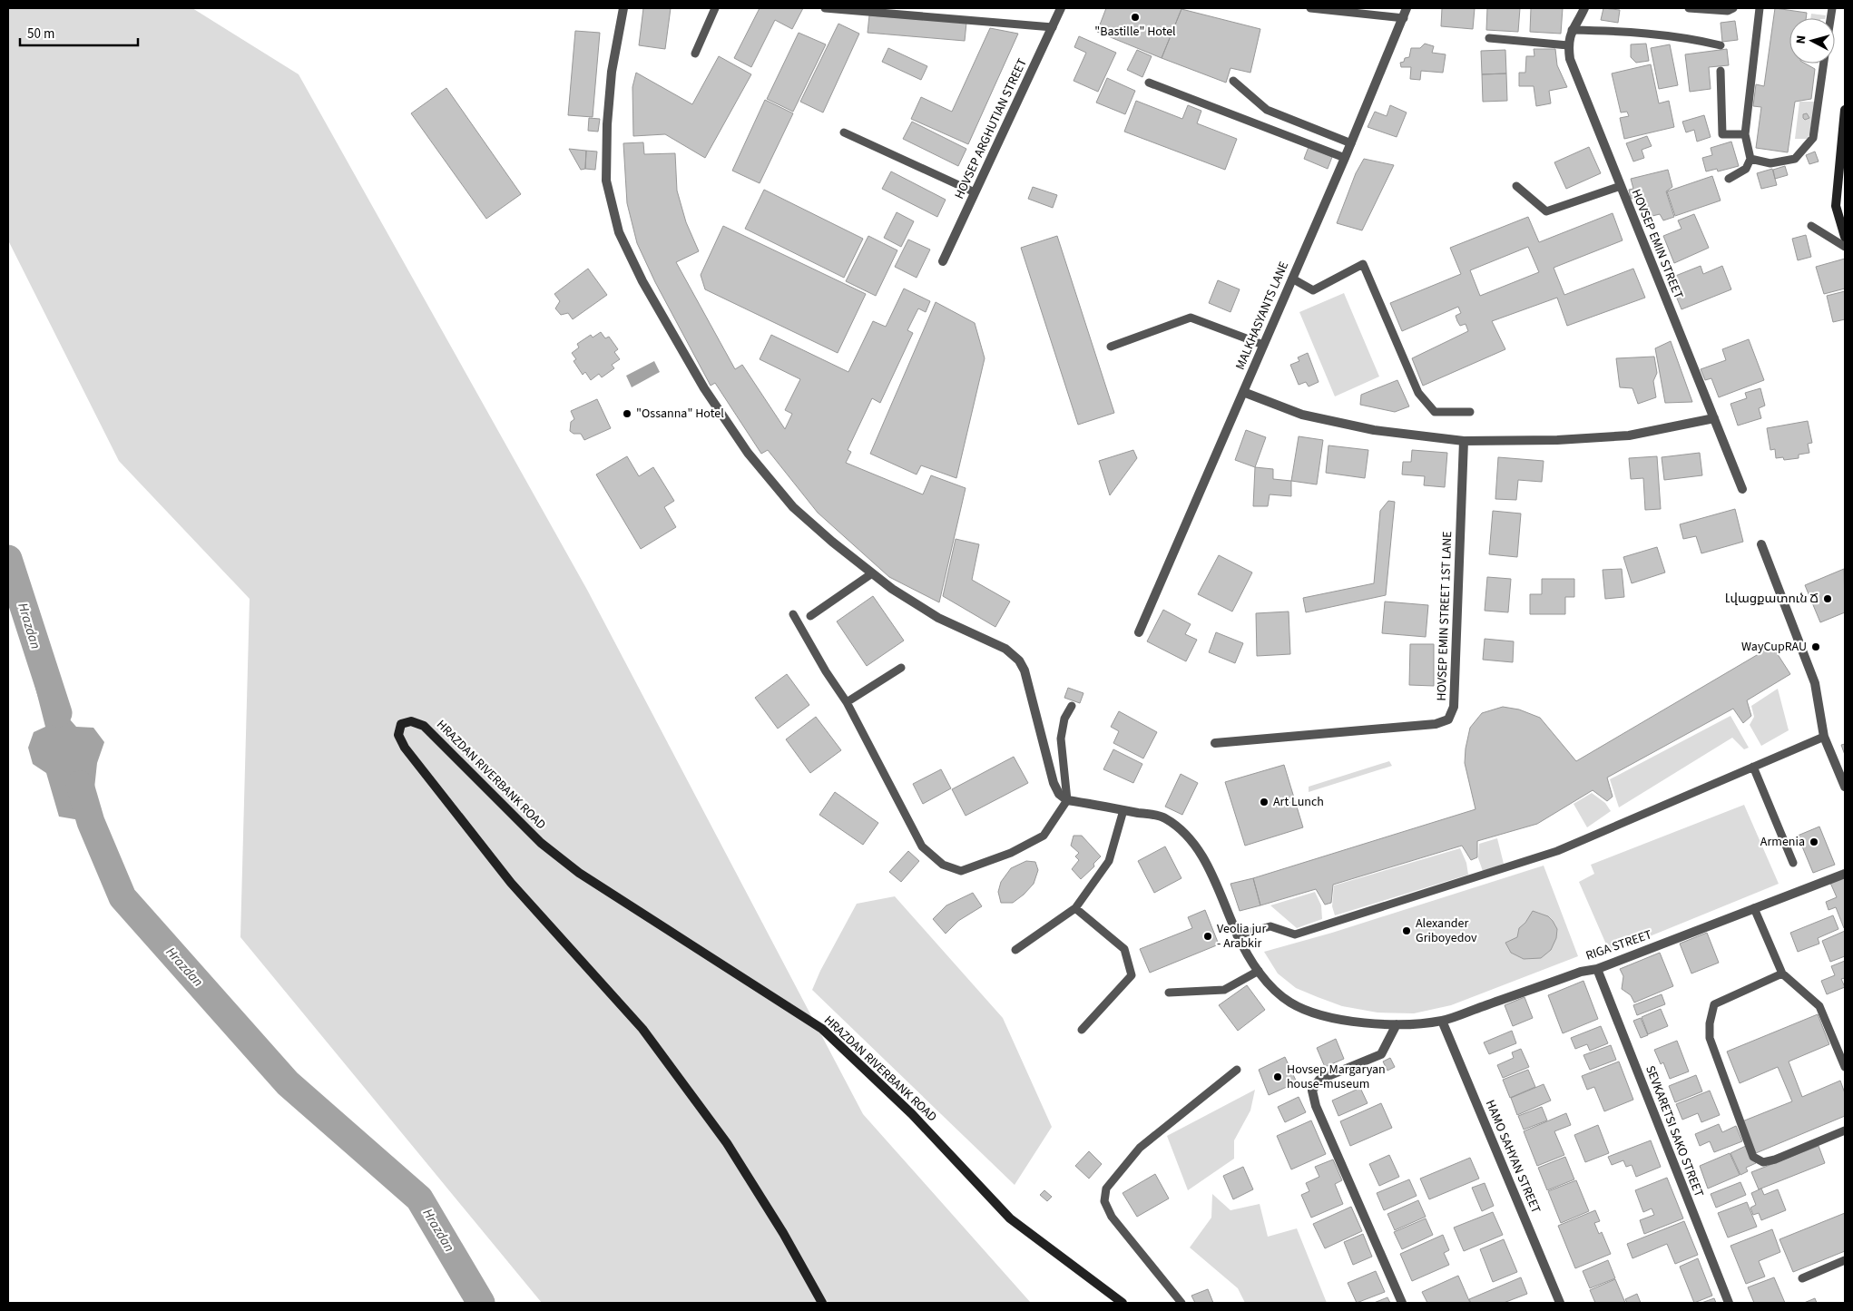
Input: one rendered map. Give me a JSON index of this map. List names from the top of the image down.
{
  "streets": {
    "street": [
      "HOVSEP ARGHUTIAN STREET",
      "HOVSEP EMIN STREET",
      "MALKHASYANTS LANE",
      "HOVSEP EMIN STREET 1ST LANE",
      "HRAZDAN RIVERBANK ROAD",
      "RIGA STREET",
      "SEVKARETSI SAKO STREET",
      "HAMO SAHYAN STREET"
    ]
  },
  "crossings": [
    ["RIGA STREET", "SEVKARETSI SAKO STREET"],
    ["RIGA STREET", "HAMO SAHYAN STREET"]
  ],
  "water": ["Hrazdan"],
  "places": [
    "\"Bastille\" Hotel",
    "\"Ossanna\" Hotel",
    "Լվացքատուն Ճ",
    "WayCupRAU",
    "Art Lunch",
    "Armenia",
    "Alexander Griboyedov",
    "Veolia jur - Arabkir",
    "Hovsep Margaryan house-museum"
  ],
  "scale_bar": "50 m",
  "north": "left"
}
